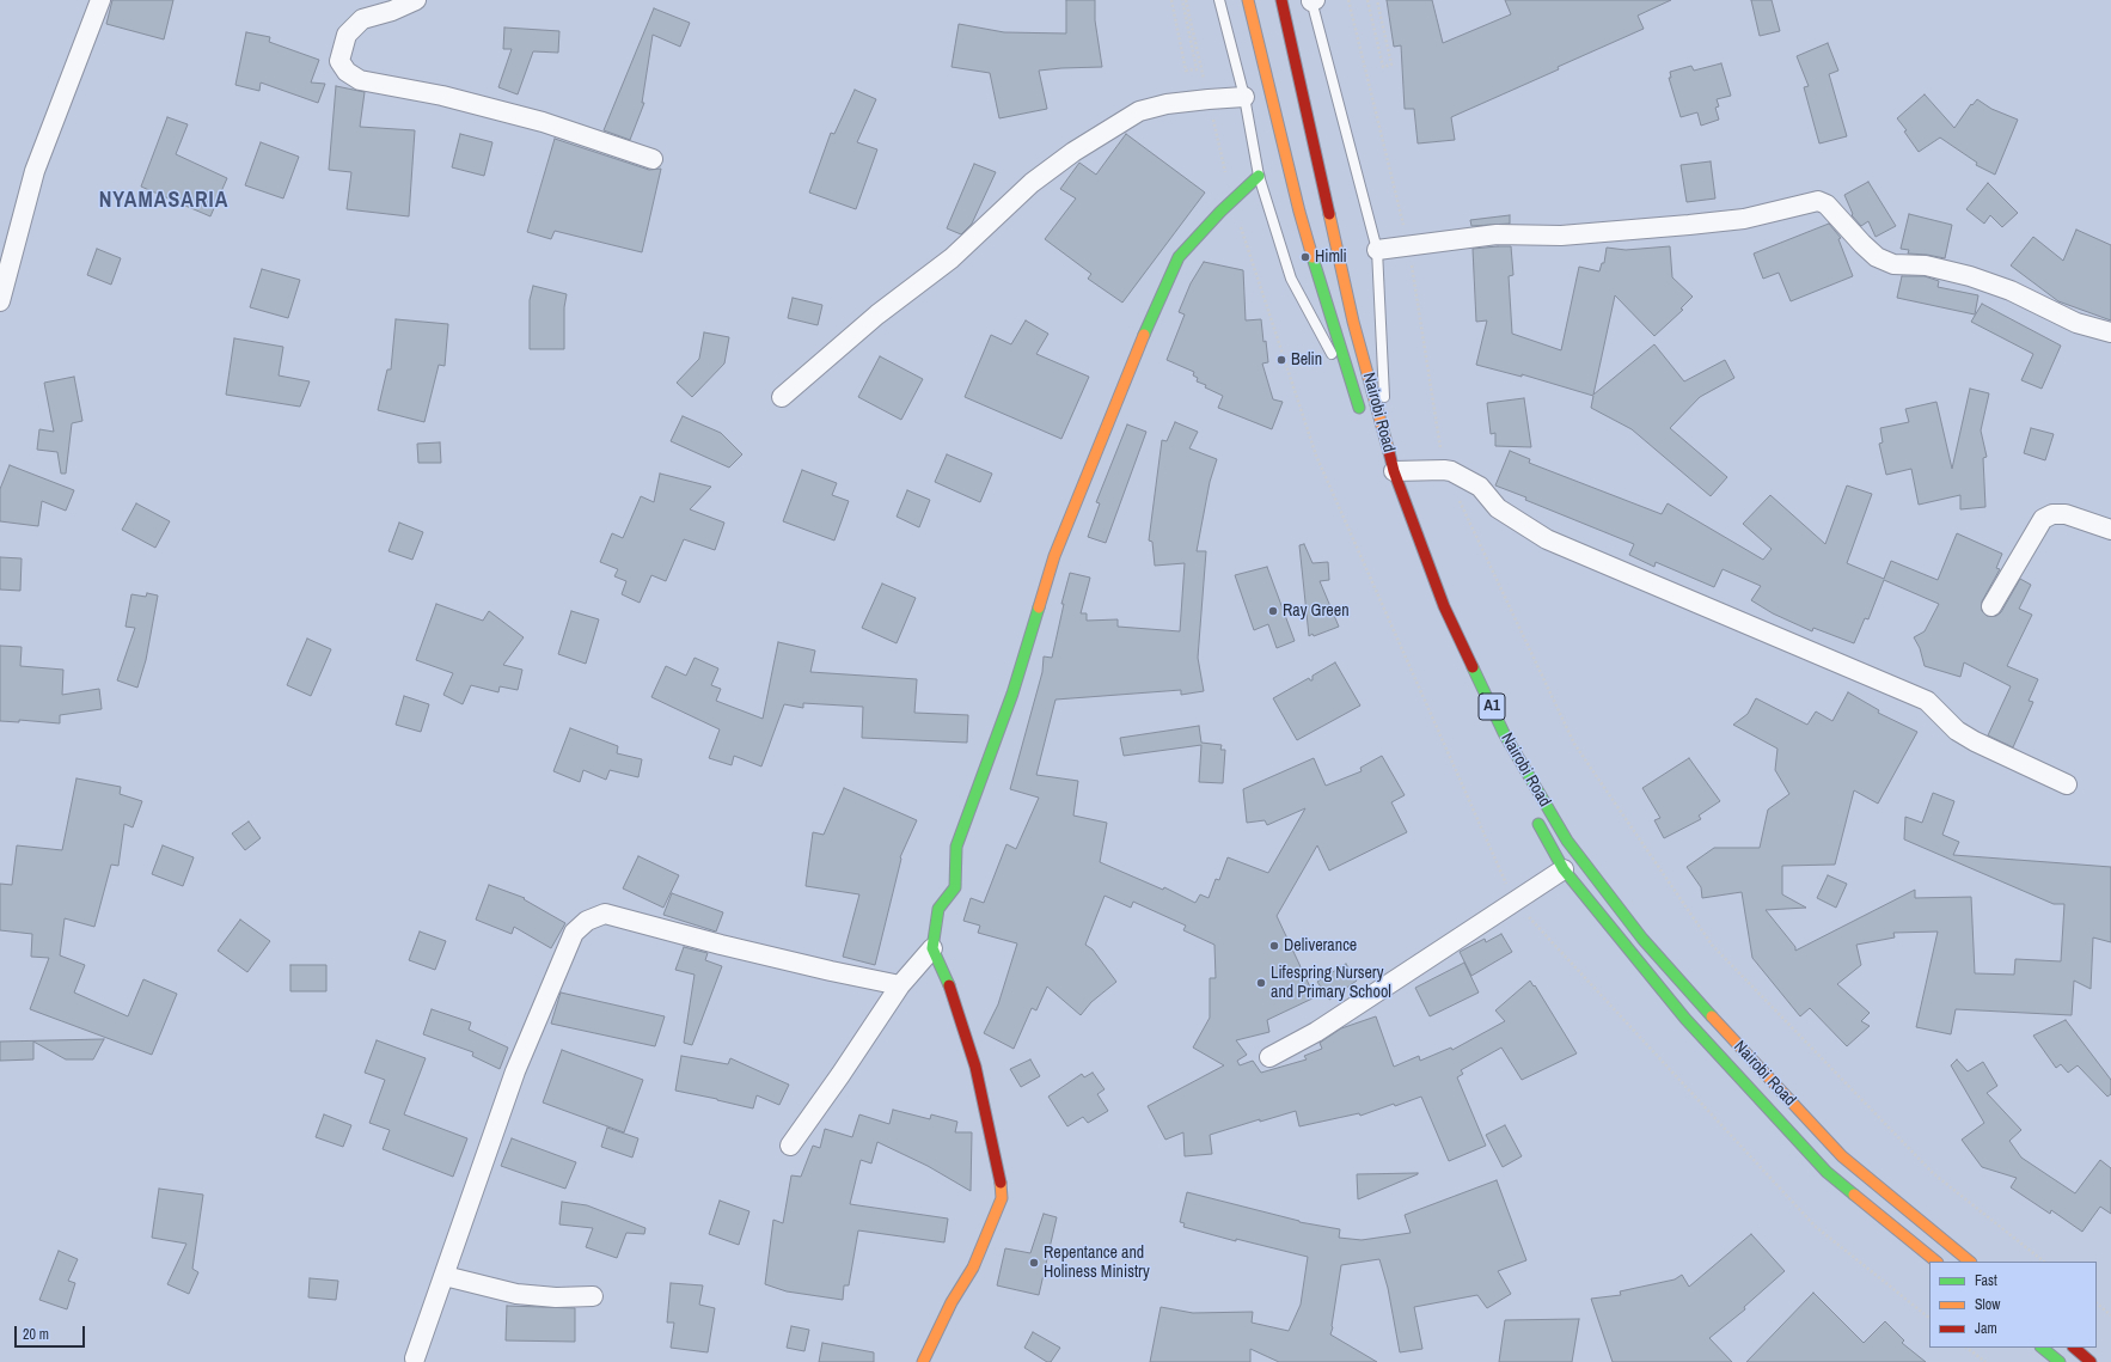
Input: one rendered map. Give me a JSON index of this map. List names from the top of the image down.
{
  "streets": {
    "main road": ["Nairobi Road", "A1"]
  },
  "districts": ["NYAMASARIA"],
  "places": [
    "Himli",
    "Belin",
    "Ray Green",
    "Deliverance",
    "Lifespring Nursery and Primary School",
    "Repentance and Holiness Ministry"
  ],
  "legend": ["Fast", "Slow", "Jam"],
  "scale_bar": "20 m"
}
